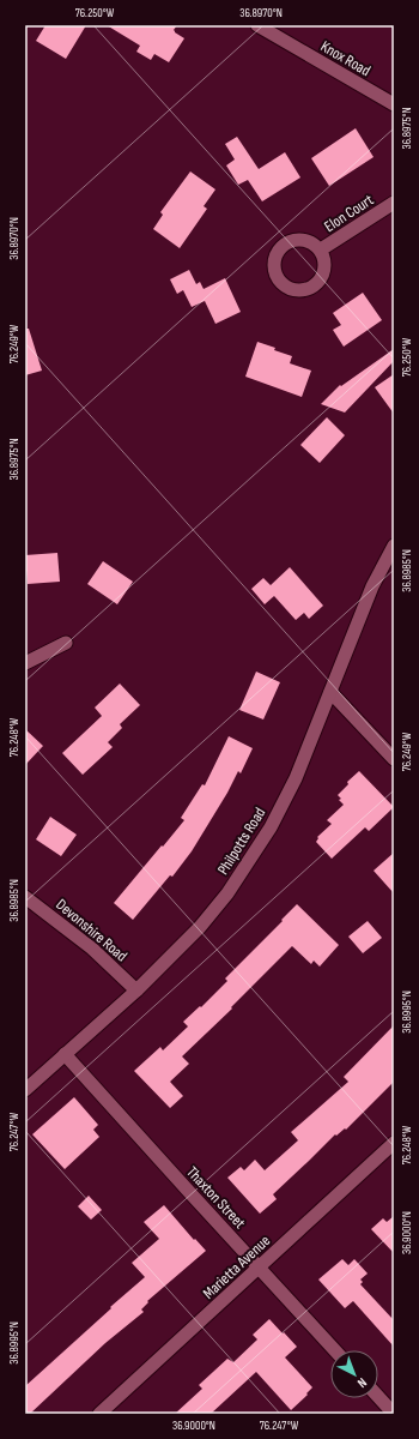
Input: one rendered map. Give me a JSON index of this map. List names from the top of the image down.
{
  "streets": {
    "street": [
      "Knox Road",
      "Elon Court",
      "Philpotts Road",
      "Devonshire Road",
      "Thaxton Street",
      "Marietta Avenue"
    ]
  },
  "crossings": [
    ["Philpotts Road", "Devonshire Road"],
    ["Philpotts Road", "Thaxton Street"],
    ["Thaxton Street", "Marietta Avenue"]
  ],
  "north": "bottom right",
  "coordinates": [
    "76.250°W",
    "36.8970°N",
    "36.8975°N",
    "76.249°W",
    "36.8985°N",
    "76.248°W",
    "36.8995°N",
    "76.247°W",
    "36.9000°N"
  ]
}
